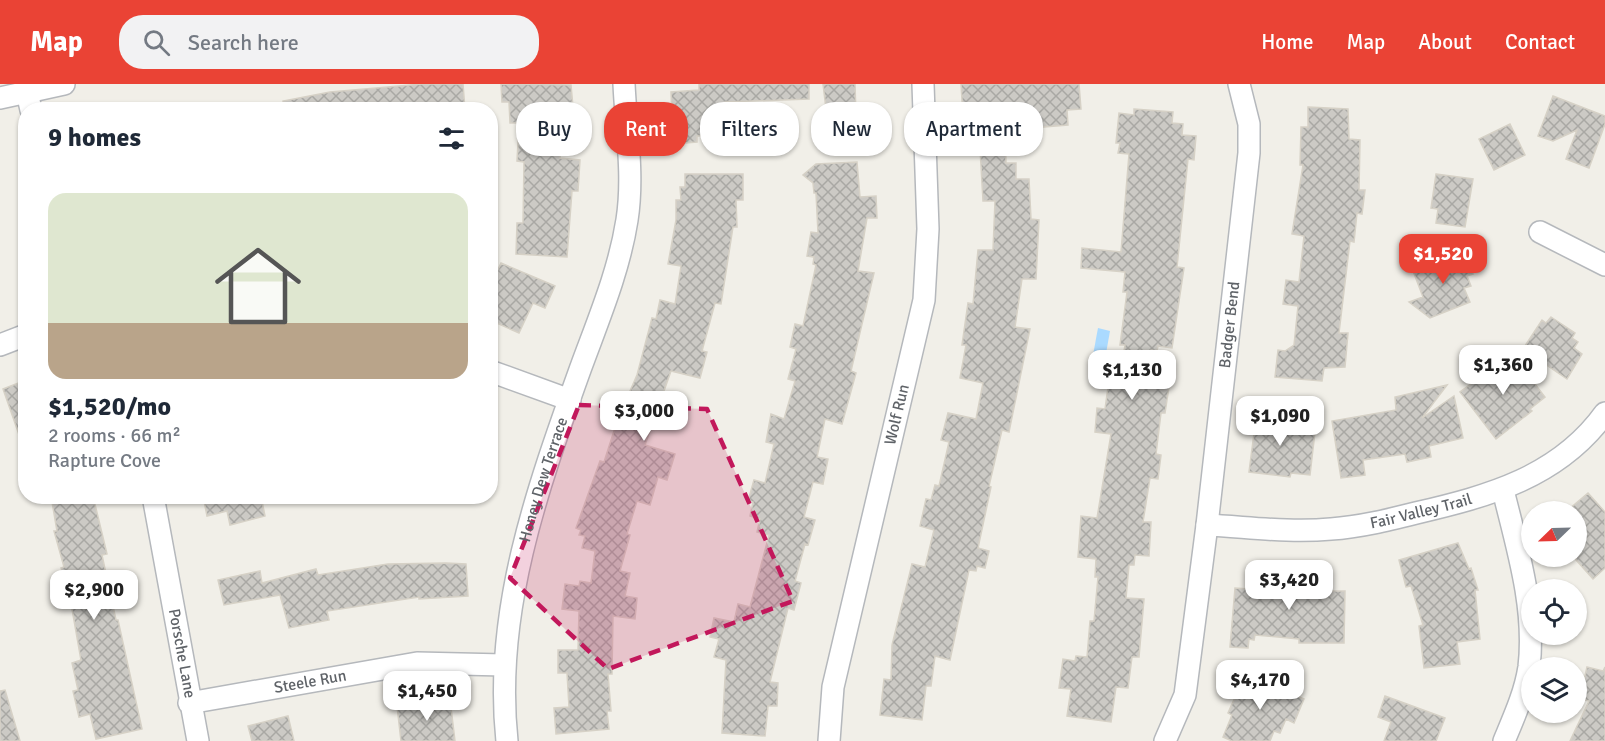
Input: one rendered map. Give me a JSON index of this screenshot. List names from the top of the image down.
{
  "streets": {
    "street": [
      "Badger Bend",
      "Wolf Run",
      "Honey Dew Terrace",
      "Fair Valley Trail",
      "Porsche Lane",
      "Steele Run"
    ]
  },
  "crossings": [
    ["Badger Bend", "Fair Valley Trail"],
    ["Honey Dew Terrace", "Steele Run"],
    ["Porsche Lane", "Steele Run"]
  ],
  "north": "bottom left",
  "page": {
    "header": "Map",
    "search": "Search here",
    "nav": [
      "Home",
      "Map",
      "About",
      "Contact"
    ],
    "chip": [
      "Buy",
      "Rent",
      "Filters",
      "New",
      "Apartment"
    ],
    "heading": "9 homes",
    "list": [
      {
        "name": "$1,520/mo",
        "note": "2 rooms · 66 m² · Rapture Cove"
      }
    ],
    "price": [
      "$1,520",
      "$1,360",
      "$1,130",
      "$3,000",
      "$1,090",
      "$3,420",
      "$2,900",
      "$4,170",
      "$1,450"
    ]
  }
}
